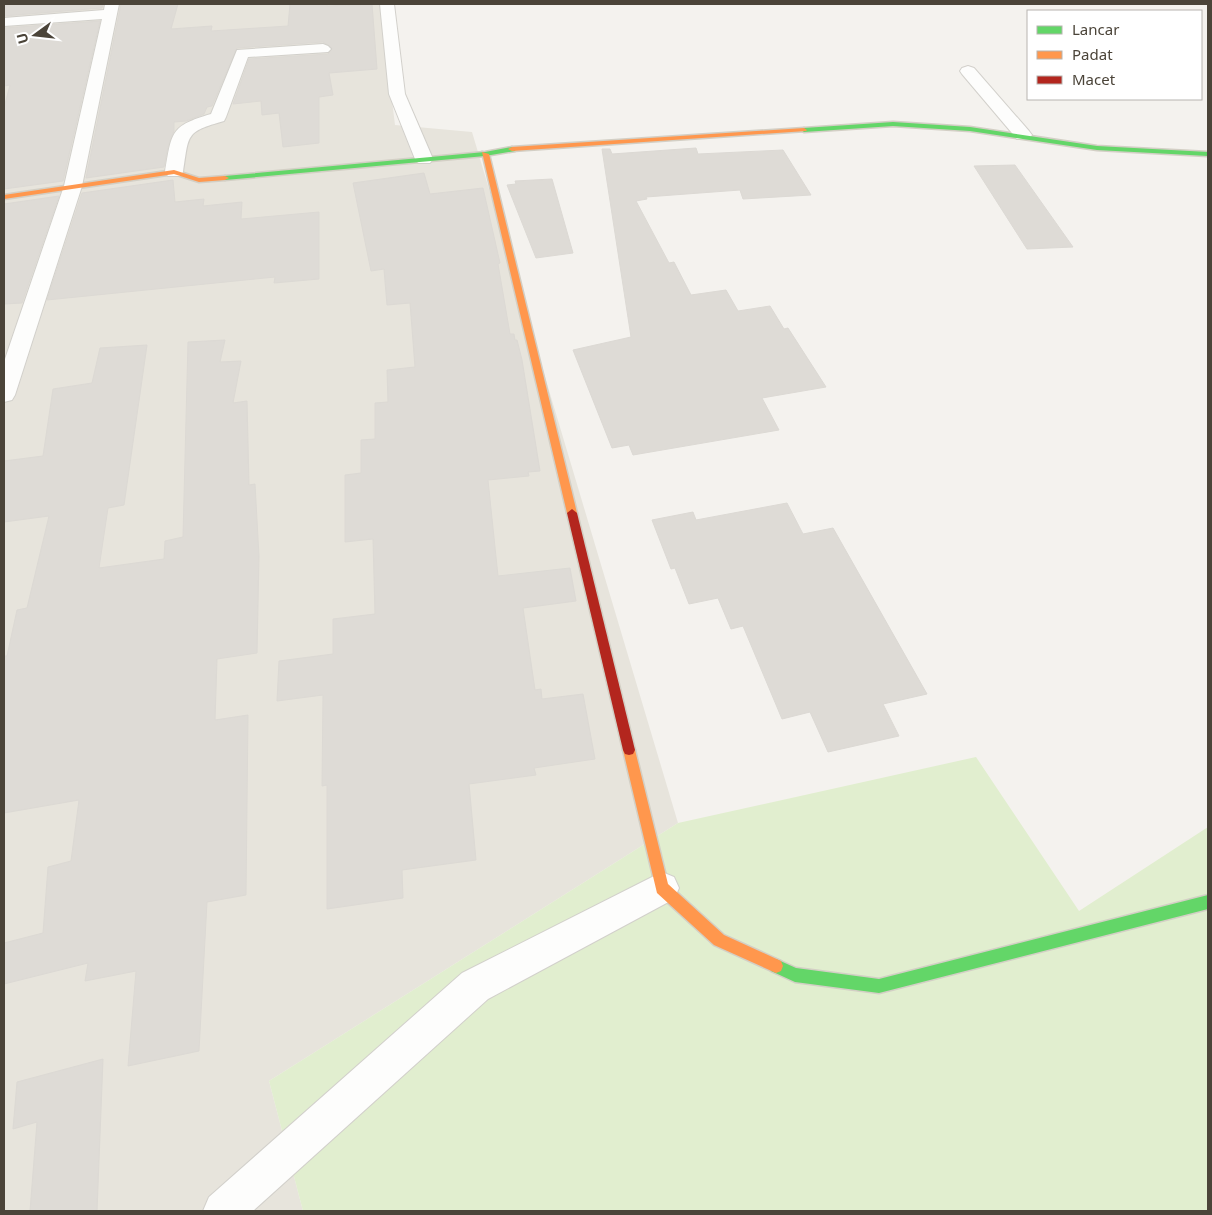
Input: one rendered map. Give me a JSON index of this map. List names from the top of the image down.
{
  "legend": ["Lancar", "Padat", "Macet"],
  "north": "left"
}
